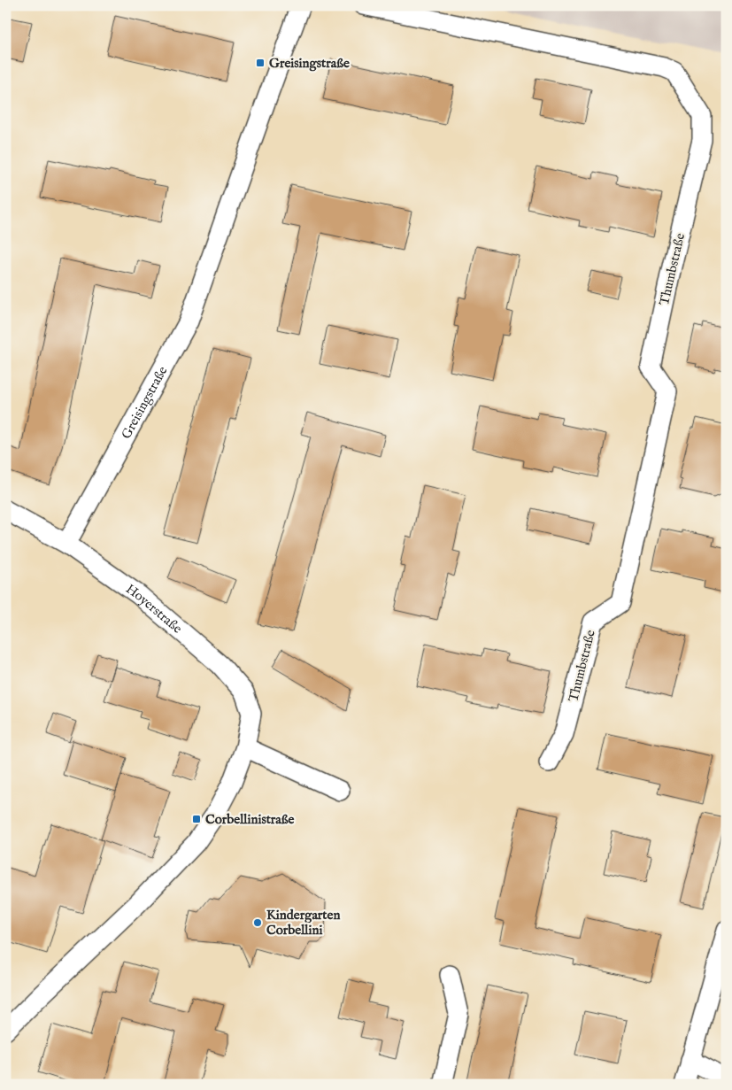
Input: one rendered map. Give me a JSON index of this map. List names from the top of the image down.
{
  "streets": {
    "street": ["Thumbstraße", "Greisingstraße", "Hoyerstraße"]
  },
  "crossings": [
    ["Greisingstraße", "Hoyerstraße"]
  ],
  "places": {
    "transit": ["Greisingstraße", "Corbellinistraße"],
    "other": ["Kindergarten Corbellini"]
  }
}
